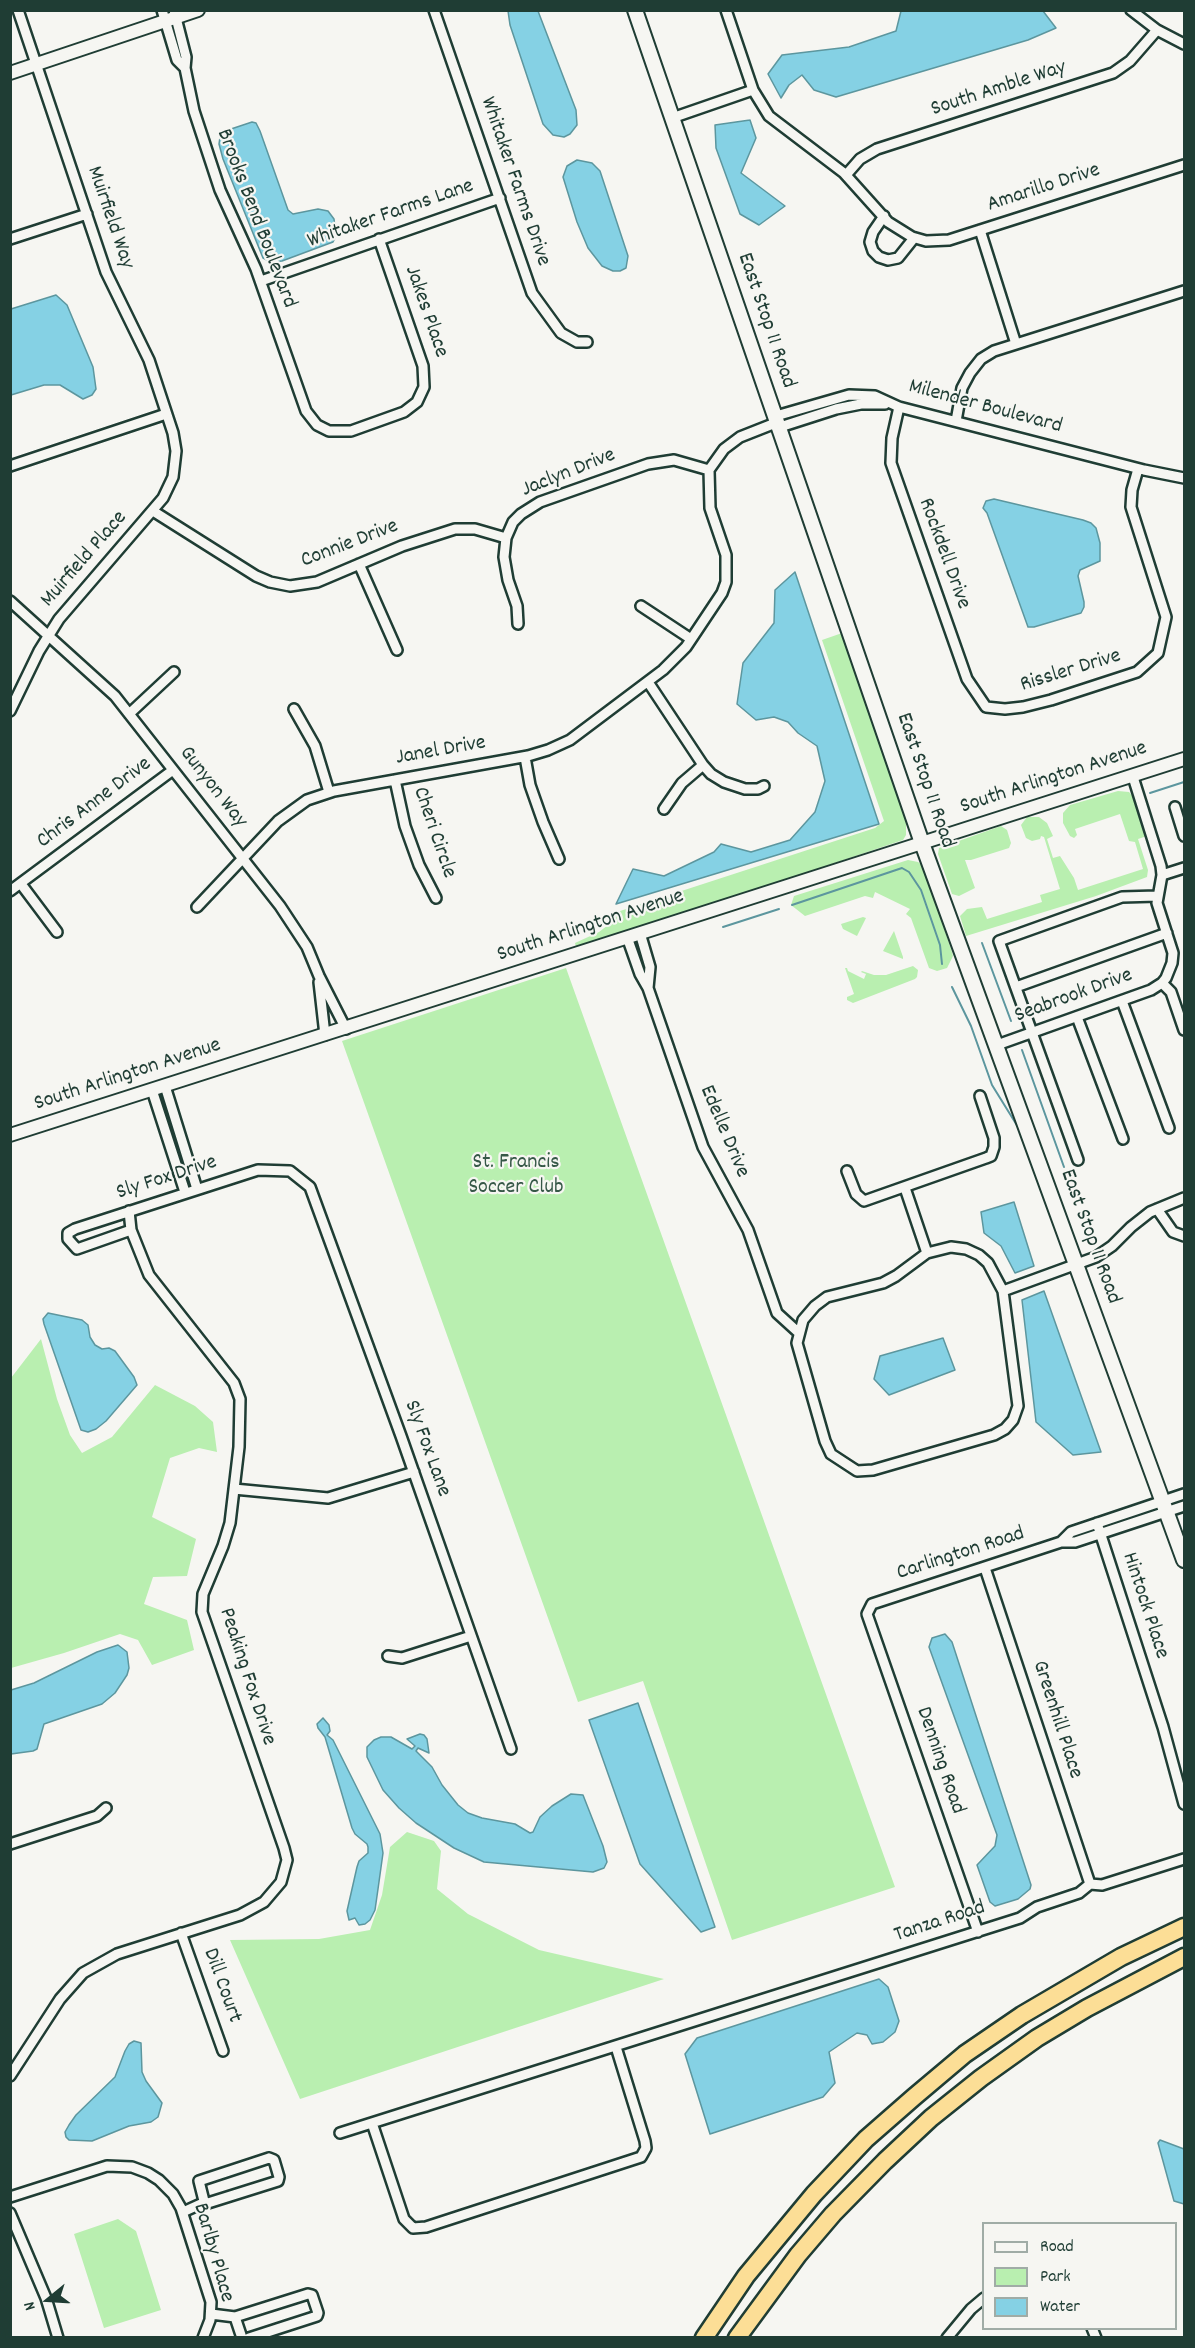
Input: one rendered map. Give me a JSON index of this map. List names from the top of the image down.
{
  "streets": {
    "main road": ["East Stop 11 Road"],
    "street": [
      "South Amble Way",
      "Whitaker Farms Drive",
      "Amarillo Drive",
      "Whitaker Farms Lane",
      "Muirfield Way",
      "Brooks Bend Boulevard",
      "Jakes Place",
      "Milender Boulevard",
      "Jaclyn Drive",
      "Connie Drive",
      "Rockdell Drive",
      "Muirfield Place",
      "Rissler Drive",
      "Janel Drive",
      "South Arlington Avenue",
      "Gunyon Way",
      "Chris Anne Drive",
      "Cheri Circle",
      "Seabrook Drive",
      "Edelle Drive",
      "Sly Fox Drive",
      "Sly Fox Lane",
      "Carlington Road",
      "Hintock Place",
      "Peaking Fox Drive",
      "Greenhill Place",
      "Denning Road",
      "Tanza Road",
      "Dill Court",
      "Barlby Place"
    ]
  },
  "crossings": [
    ["South Amble Way", "Amarillo Drive"],
    ["Whitaker Farms Drive", "Whitaker Farms Lane"],
    ["Whitaker Farms Lane", "Brooks Bend Boulevard"],
    ["Whitaker Farms Lane", "Jakes Place"],
    ["Muirfield Way", "Muirfield Place"],
    ["Brooks Bend Boulevard", "Jakes Place"],
    ["East Stop 11 Road", "Milender Boulevard"],
    ["East Stop 11 Road", "South Arlington Avenue"],
    ["East Stop 11 Road", "Seabrook Drive"],
    ["East Stop 11 Road", "Carlington Road"],
    ["Milender Boulevard", "Rockdell Drive"],
    ["Milender Boulevard", "Rissler Drive"],
    ["Jaclyn Drive", "Connie Drive"],
    ["Connie Drive", "Muirfield Place"],
    ["Rockdell Drive", "Rissler Drive"],
    ["Muirfield Place", "Gunyon Way"],
    ["Janel Drive", "Gunyon Way"],
    ["Janel Drive", "Cheri Circle"],
    ["South Arlington Avenue", "Gunyon Way"],
    ["South Arlington Avenue", "Edelle Drive"],
    ["Gunyon Way", "Chris Anne Drive"],
    ["Sly Fox Drive", "Sly Fox Lane"],
    ["Sly Fox Drive", "Peaking Fox Drive"],
    ["Carlington Road", "Hintock Place"],
    ["Carlington Road", "Greenhill Place"],
    ["Carlington Road", "Denning Road"],
    ["Peaking Fox Drive", "Dill Court"],
    ["Greenhill Place", "Tanza Road"],
    ["Denning Road", "Tanza Road"]
  ],
  "parks": ["St. Francis Soccer Club"],
  "legend": ["Road", "Park", "Water"],
  "north": "left"
}
